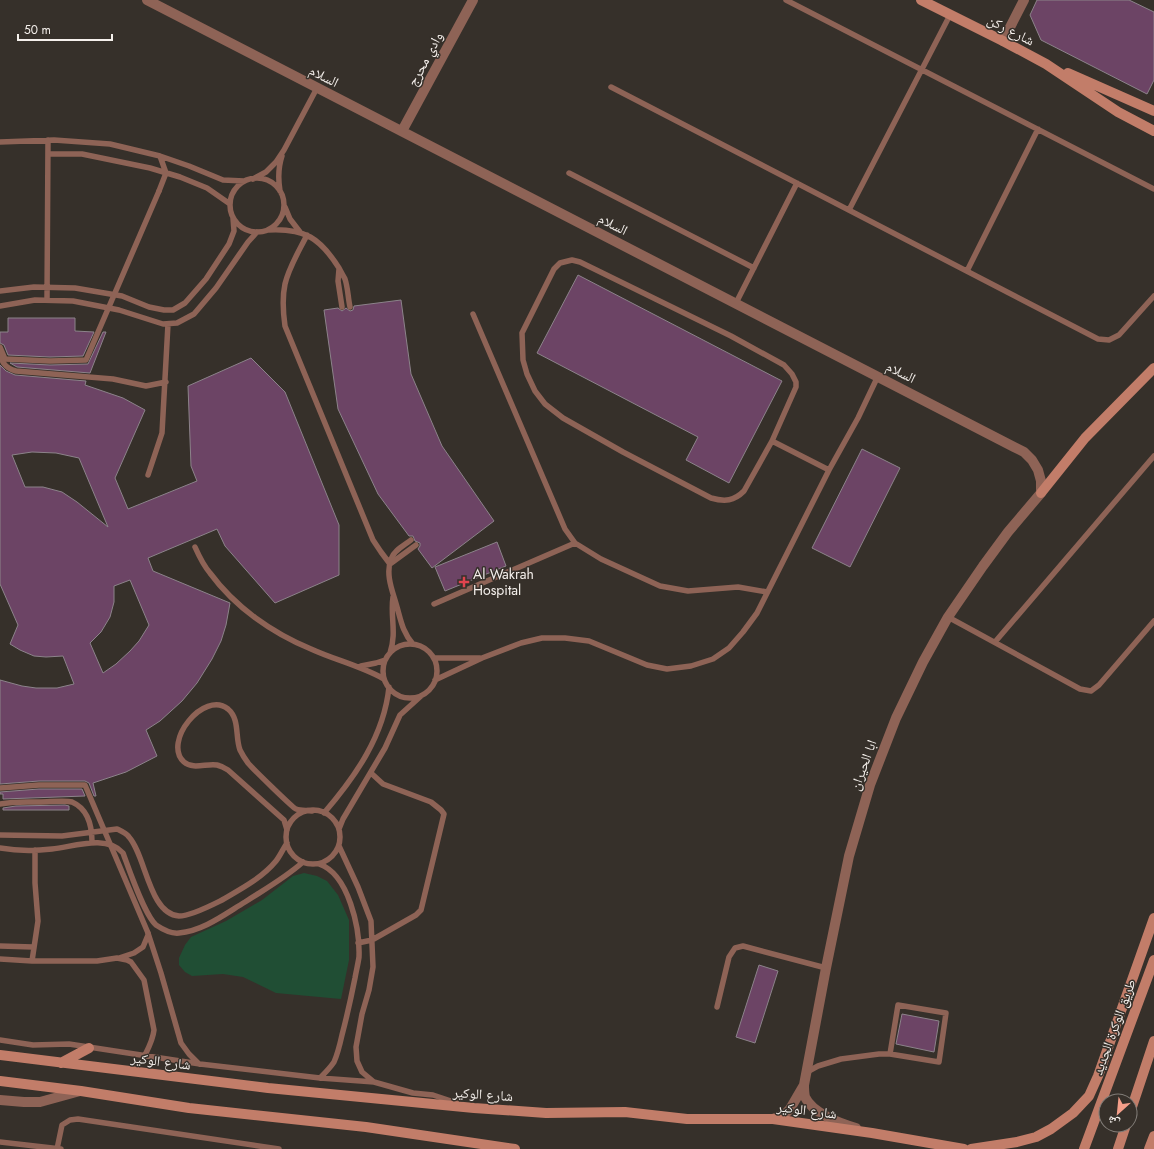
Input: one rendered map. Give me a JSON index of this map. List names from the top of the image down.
{
  "streets": {
    "main road": ["شارع ركن", "طريق الوكرة الجديد", "شارع الوكير"],
    "street": ["وادي محرج", "السلام", "ابا الحيران"]
  },
  "crossings": [
    ["وادي محرج", "السلام"],
    ["السلام", "ابا الحيران"],
    ["ابا الحيران", "شارع الوكير"]
  ],
  "places": {
    "health": ["Al Wakrah Hospital"]
  },
  "scale_bar": "50 m",
  "north": "bottom left"
}
